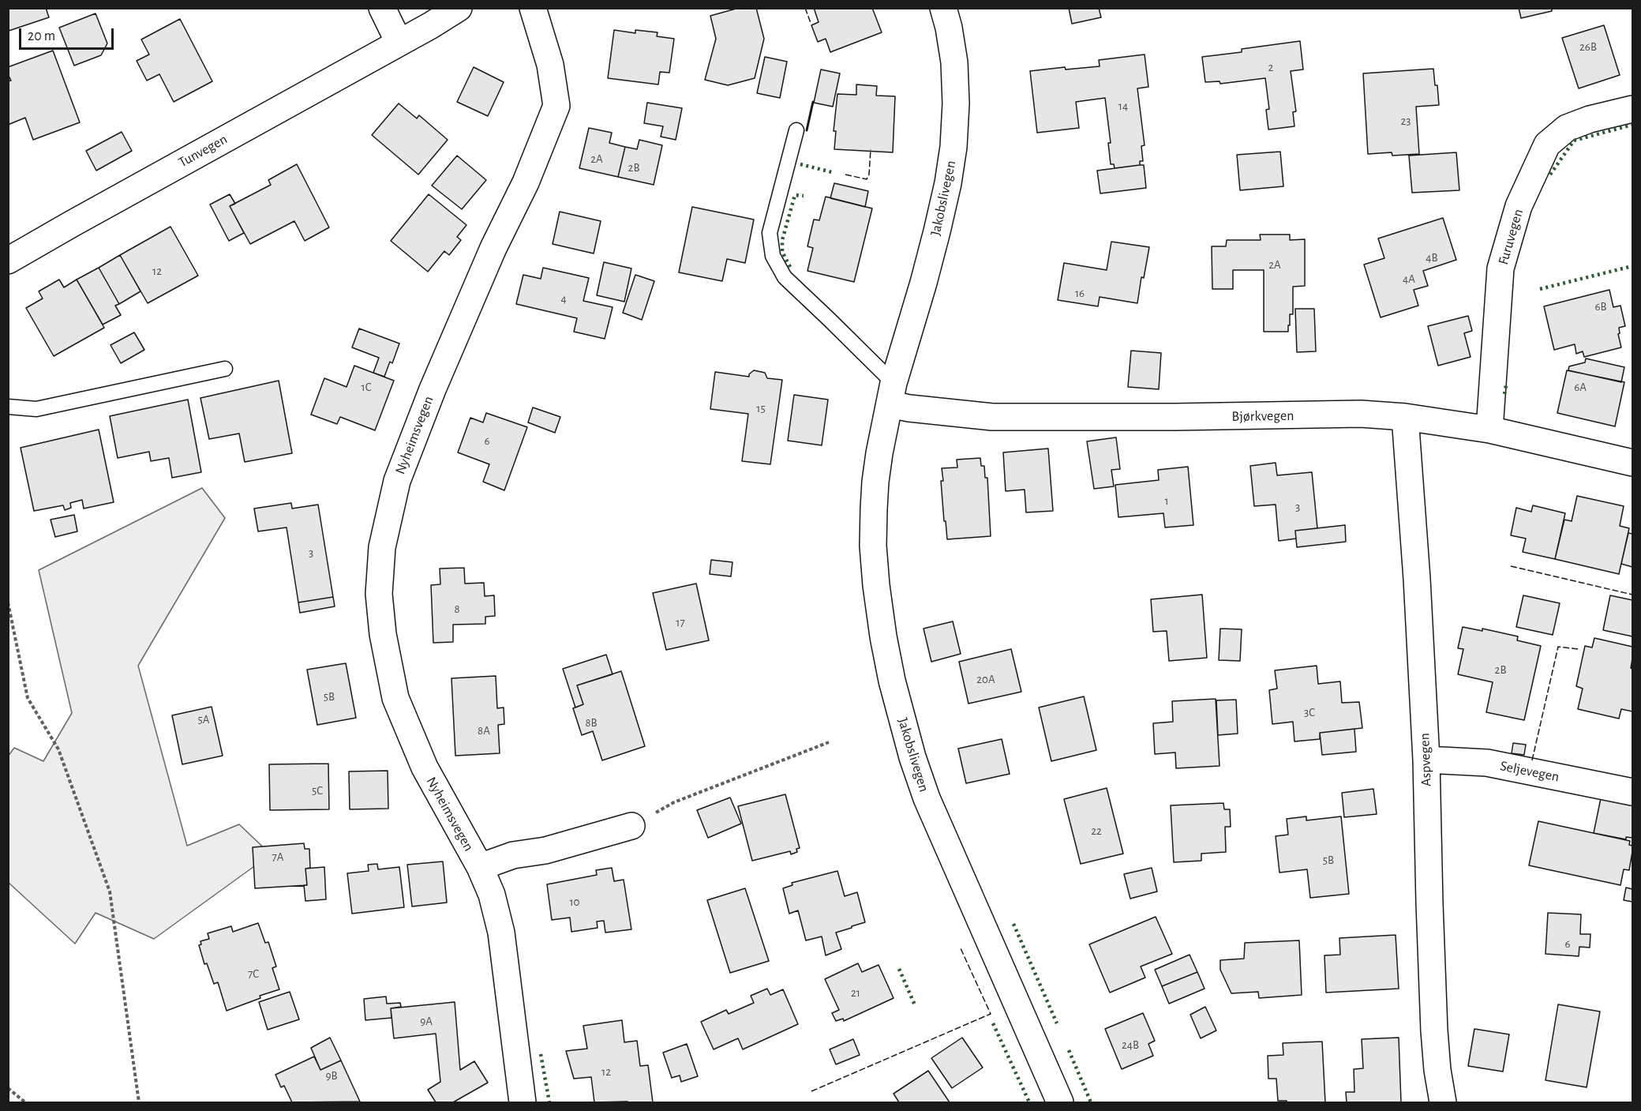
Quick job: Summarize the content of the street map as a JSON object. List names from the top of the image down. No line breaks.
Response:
{"streets":{"street":["Tunvegen","Jakobslivegen","Furuvegen","Bjørkvegen","Nyheimsvegen","Aspvegen","Seljevegen"]},"crossings":[["Jakobslivegen","Bjørkvegen"],["Furuvegen","Bjørkvegen"],["Bjørkvegen","Aspvegen"],["Aspvegen","Seljevegen"]],"house_numbers":["26B","2","14","23","2A","2B","4B","2A","12","4A","16","4","6B","1C","6A","15","6","1","3","3","8","17","2B","20A","5B","3C","5A","8B","8A","5C","22","7A","5B","10","6","7C","21","9A","24B","12","9B"],"scale_bar":"20 m"}
